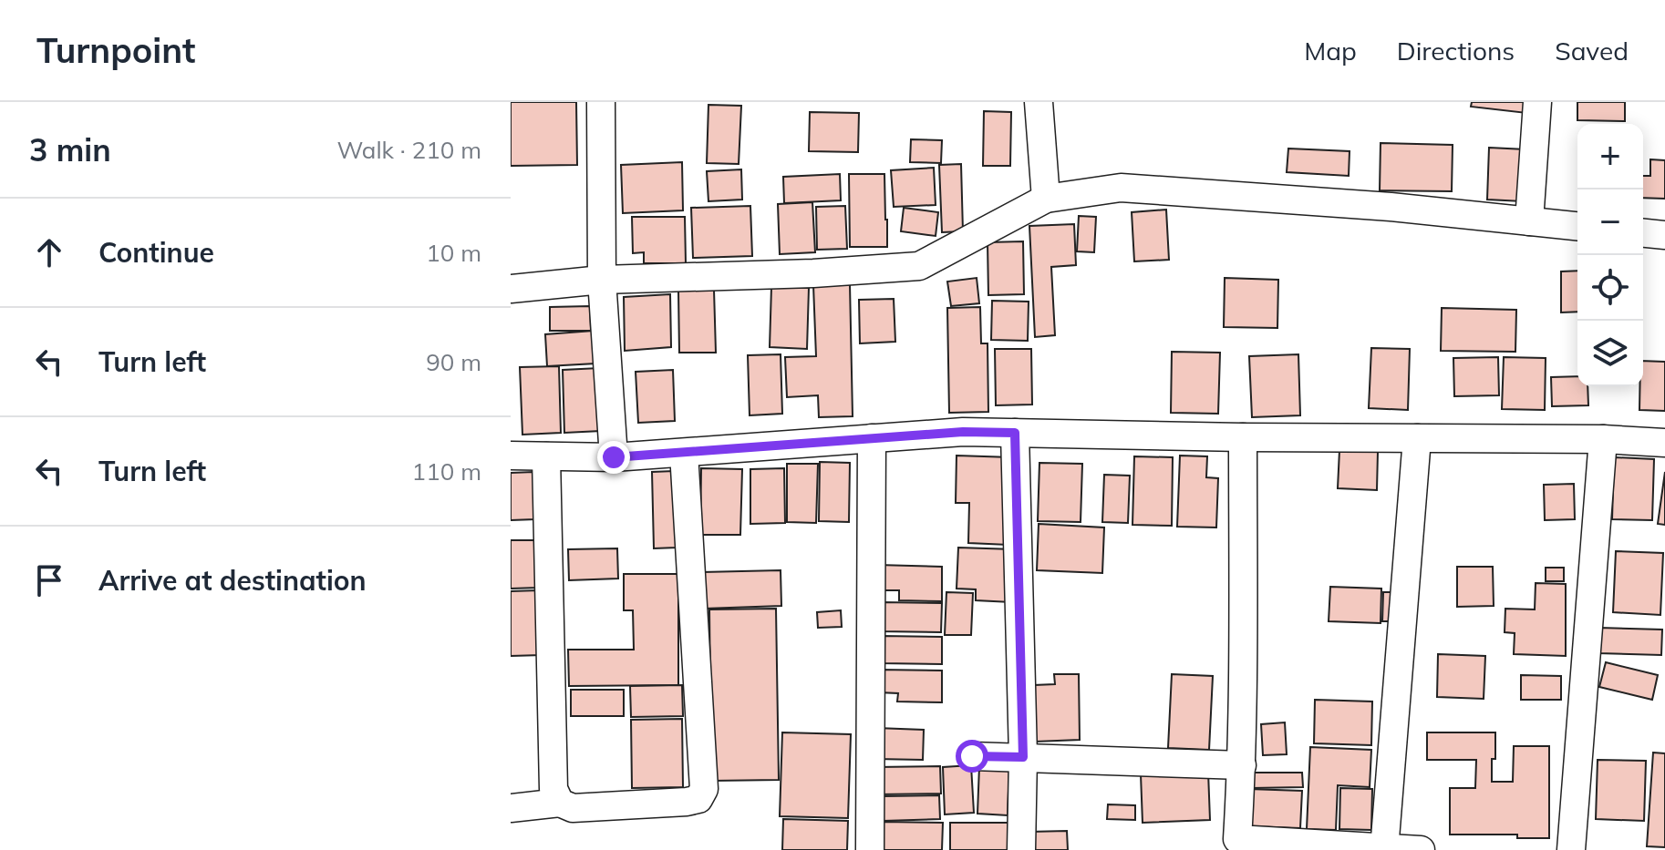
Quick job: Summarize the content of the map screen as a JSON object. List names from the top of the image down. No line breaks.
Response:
{"page":{"header":"Turnpoint","nav":["Map","Directions","Saved"],"heading":["3 min","Walk · 210 m"],"map_buttons":["+","−"],"list":[["Continue","10 m"],["Turn left","90 m"],["Turn left","110 m"],"Arrive at destination"]}}
